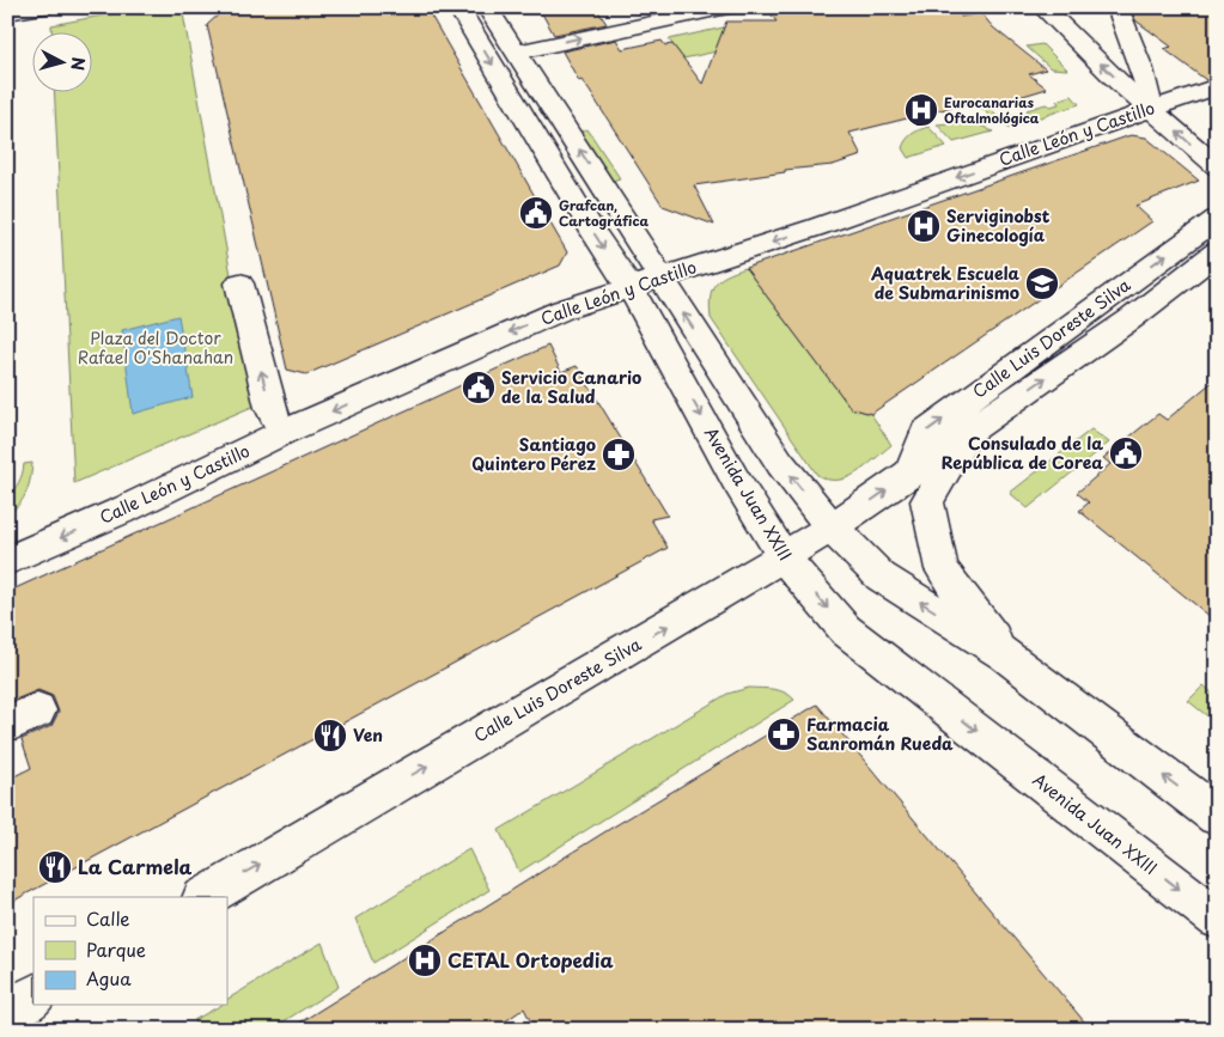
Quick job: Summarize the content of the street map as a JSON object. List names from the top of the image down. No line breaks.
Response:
{"streets":{"street":["Calle León y Castillo","Calle Luis Doreste Silva","Avenida Juan XXIII"]},"crossings":[["Calle León y Castillo","Avenida Juan XXIII"],["Calle Luis Doreste Silva","Avenida Juan XXIII"]],"one_way":["Calle León y Castillo","Calle Luis Doreste Silva"],"parks":["Plaza del Doctor Rafael O'Shanahan"],"places":{"hospital":["Eurocanarias Oftalmológica","Serviginobst Ginecología","CETAL Ortopedia"],"public building":["Grafcan, Cartográfica","Servicio Canario de la Salud","Consulado de la República de Corea"],"school or university":["Aquatrek Escuela de Submarinismo"],"pharmacy":["Santiago Quintero Pérez","Farmacia Sanromán Rueda"],"restaurant":["Ven","La Carmela"]},"legend":["Calle","Parque","Agua"],"north":"right"}
